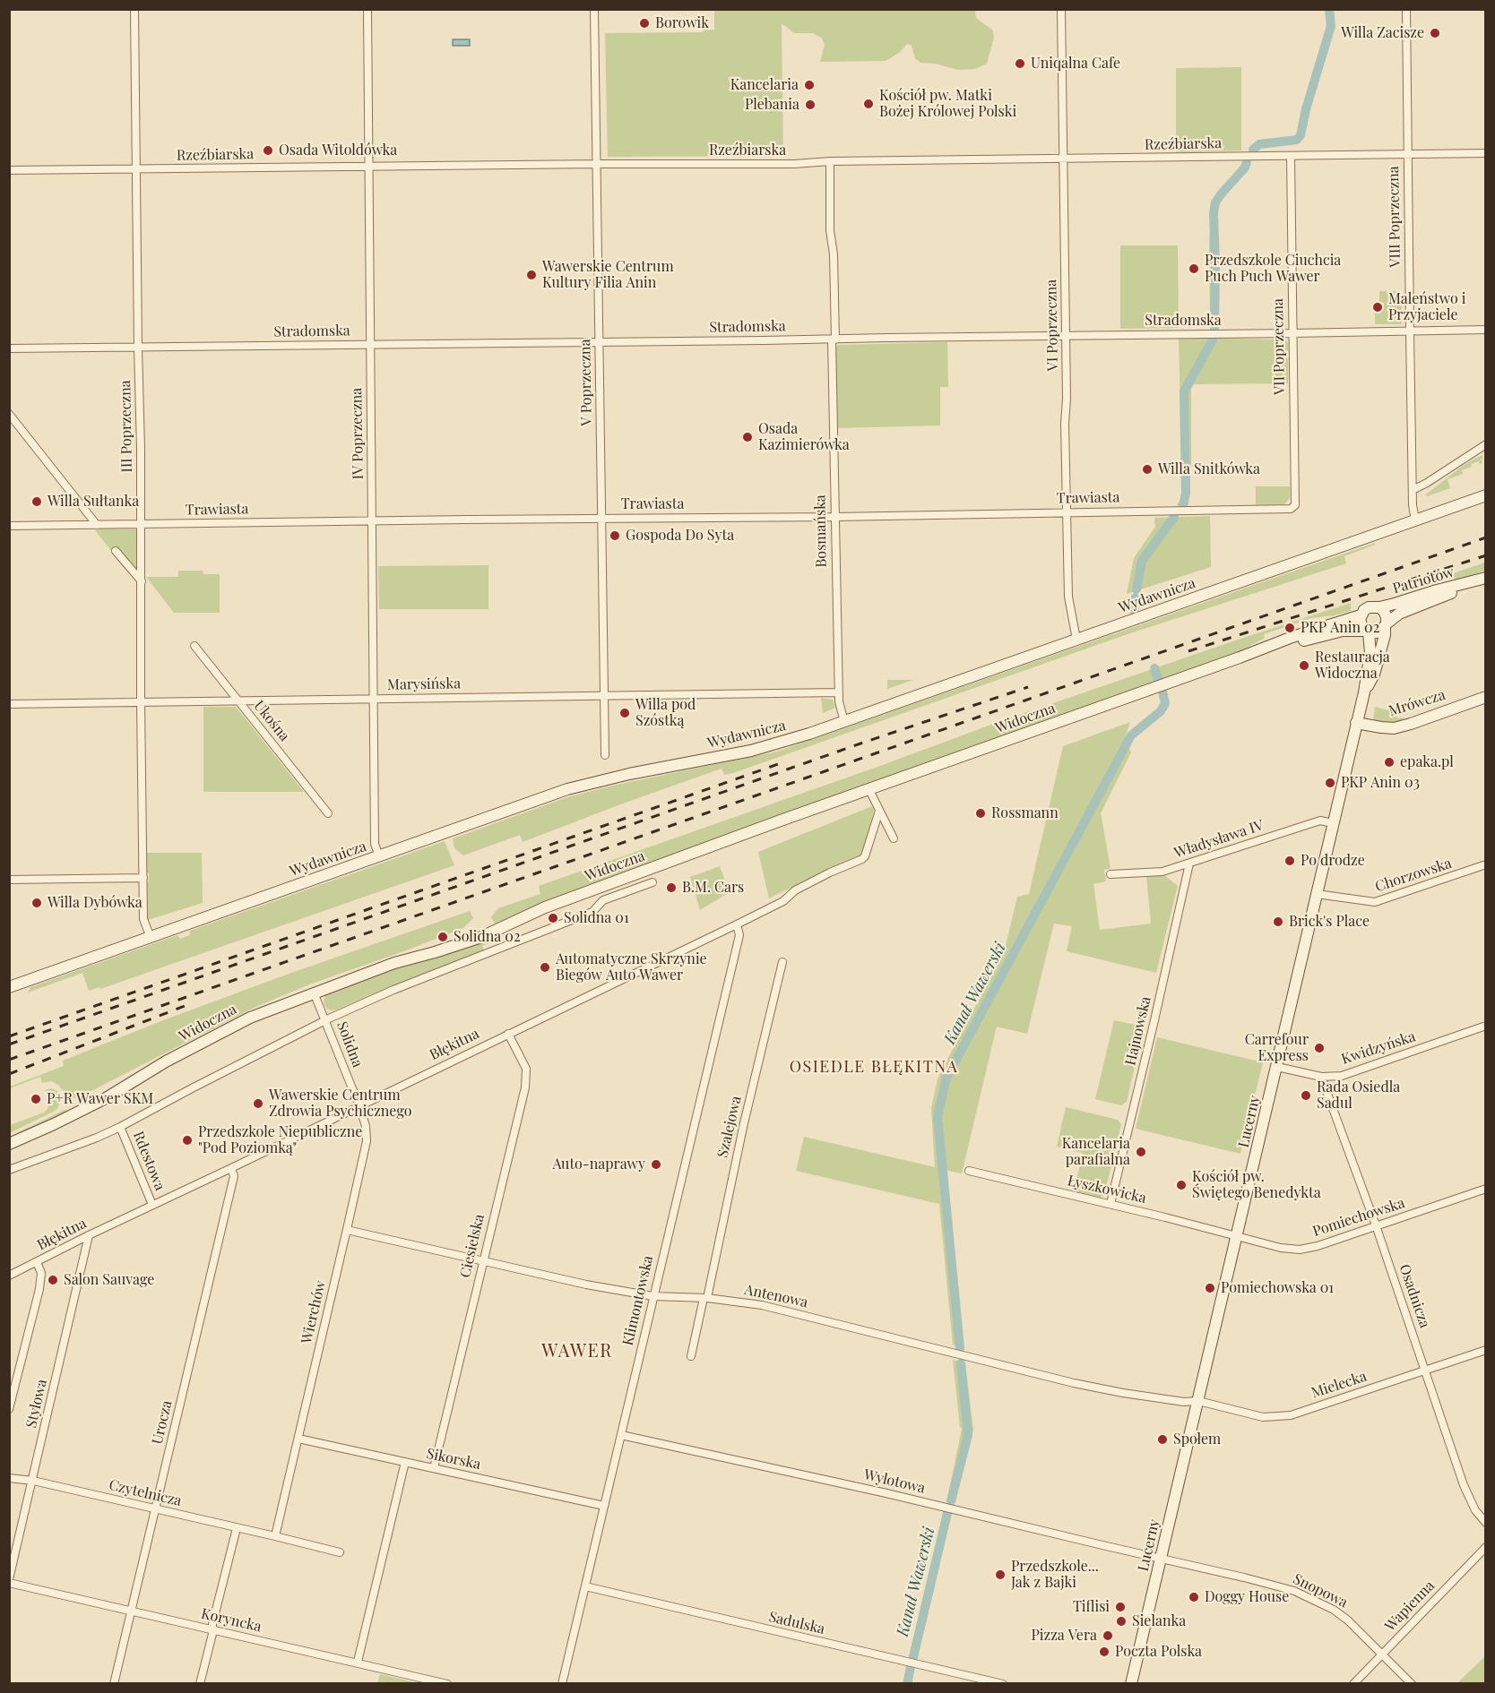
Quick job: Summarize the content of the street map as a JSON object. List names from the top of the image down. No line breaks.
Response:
{"streets":{"main road":["Patriotów","Wydawnicza","Mrówcza","Widoczna","Lucerny"],"street":["Rzeźbiarska","VIII Poprzeczna","Stradomska","VI Poprzeczna","VII Poprzeczna","V Poprzeczna","III Poprzeczna","IV Poprzeczna","Trawiasta","Bosmańska","Marysińska","Ukośna","Władysława IV","Chorzowska","Hajnowska","Solidna","Błękitna","Kwidzyńska","Szalejowa","Rdestowa","Łyszkowicka","Pomiechowska","Ciesielska","Antenowa","Osadnicza","Klimontowska","Wierchów","Mielecka","Stylowa","Urocza","Sikorska","Wylotowa","Czytelnicza","Snopowa","Wapienna","Koryncka","Sadulska"]},"crossings":[["Rzeźbiarska","VIII Poprzeczna"],["Rzeźbiarska","VI Poprzeczna"],["Rzeźbiarska","VII Poprzeczna"],["Rzeźbiarska","V Poprzeczna"],["Rzeźbiarska","III Poprzeczna"],["Rzeźbiarska","IV Poprzeczna"],["Rzeźbiarska","Bosmańska"],["VIII Poprzeczna","Stradomska"],["VIII Poprzeczna","Wydawnicza"],["Stradomska","VI Poprzeczna"],["Stradomska","VII Poprzeczna"],["Stradomska","V Poprzeczna"],["Stradomska","III Poprzeczna"],["Stradomska","IV Poprzeczna"],["Stradomska","Bosmańska"],["VI Poprzeczna","Trawiasta"],["VI Poprzeczna","Wydawnicza"],["VII Poprzeczna","Trawiasta"],["V Poprzeczna","Trawiasta"],["V Poprzeczna","Marysińska"],["III Poprzeczna","Trawiasta"],["III Poprzeczna","Wydawnicza"],["III Poprzeczna","Marysińska"],["IV Poprzeczna","Trawiasta"],["IV Poprzeczna","Wydawnicza"],["IV Poprzeczna","Marysińska"],["Trawiasta","Bosmańska"],["Bosmańska","Wydawnicza"],["Bosmańska","Marysińska"],["Patriotów","Widoczna"],["Patriotów","Lucerny"],["Marysińska","Ukośna"],["Mrówcza","Lucerny"],["Widoczna","Solidna"],["Widoczna","Lucerny"],["Widoczna","Rdestowa"],["Władysława IV","Hajnowska"],["Władysława IV","Lucerny"],["Chorzowska","Lucerny"],["Hajnowska","Łyszkowicka"],["Solidna","Błękitna"],["Solidna","Wierchów"],["Błękitna","Rdestowa"],["Błękitna","Ciesielska"],["Błękitna","Klimontowska"],["Błękitna","Wierchów"],["Błękitna","Stylowa"],["Błękitna","Urocza"],["Kwidzyńska","Lucerny"],["Kwidzyńska","Osadnicza"],["Lucerny","Łyszkowicka"],["Lucerny","Pomiechowska"],["Lucerny","Antenowa"],["Lucerny","Mielecka"],["Lucerny","Wylotowa"],["Lucerny","Snopowa"],["Szalejowa","Antenowa"],["Łyszkowicka","Pomiechowska"],["Pomiechowska","Osadnicza"],["Ciesielska","Antenowa"],["Ciesielska","Sikorska"],["Antenowa","Klimontowska"],["Antenowa","Wierchów"],["Antenowa","Mielecka"],["Osadnicza","Mielecka"],["Klimontowska","Sikorska"],["Klimontowska","Wylotowa"],["Klimontowska","Sadulska"],["Wierchów","Sikorska"],["Wierchów","Czytelnicza"],["Stylowa","Czytelnicza"],["Stylowa","Koryncka"],["Urocza","Czytelnicza"],["Urocza","Koryncka"],["Wylotowa","Snopowa"],["Snopowa","Wapienna"]],"districts":["OSIEDLE BŁĘKITNA","WAWER"],"water":["Kanał Wawerski"],"places":["Borowik","Willa Zacisze","Uniqalna Cafe","Kancelaria","Kościół pw. Matki Bożej Królowej Polski","Plebania","Osada Witoldówka","Przedszkole Ciuchcia Puch Puch Wawer","Wawerskie Centrum Kultury Filia Anin","Maleństwo i Przyjaciele","Osada Kazimierówka","Willa Snitkówka","Willa Sułtanka","Gospoda Do Syta","PKP Anin 02","Restauracja Widoczna","Willa pod Szóstką","epaka.pl","PKP Anin 03","Rossmann","Po drodze","B.M. Cars","Willa Dybówka","Solidna 01","Brick's Place","Solidna 02","Automatyczne Skrzynie Biegów Auto Wawer","Carrefour Express","Rada Osiedla Sadul","P+R Wawer SKM","Wawerskie Centrum Zdrowia Psychicznego","Przedszkole Niepubliczne \"Pod Poziomką\"","Kancelaria parafialna","Auto-naprawy","Kościół pw. Świętego Benedykta","Salon Sauvage","Pomiechowska 01","Społem","Przedszkole... Jak z Bajki","Doggy House","Tiflisi","Sielanka","Pizza Vera","Poczta Polska"]}
